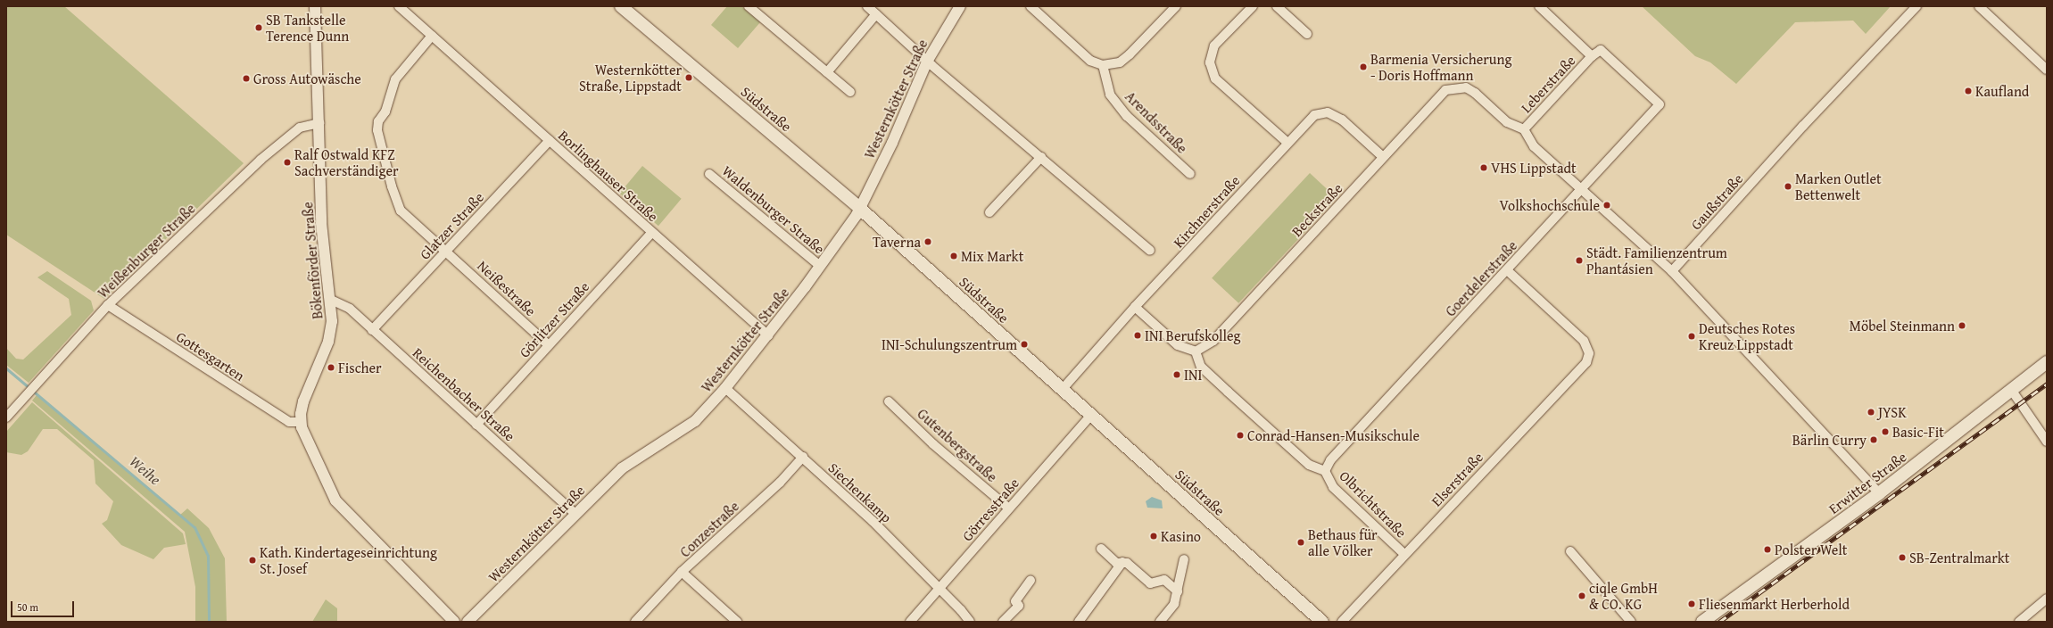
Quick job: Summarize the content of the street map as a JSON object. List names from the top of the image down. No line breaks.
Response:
{"streets":{"main road":["Südstraße","Erwitter Straße"],"street":["Leberstraße","Westernkötter Straße","Arendsstraße","Borlinghauser Straße","Gaußstraße","Waldenburger Straße","Beckstraße","Kirchnerstraße","Glatzer Straße","Weißenburger Straße","Bökenförder Straße","Goerdelerstraße","Neißestraße","Görlitzer Straße","Gottesgarten","Reichenbacher Straße","Gutenbergstraße","Elserstraße","Siechenkamp","Olbrichtstraße","Görresstraße","Conzestraße"]},"crossings":[["Leberstraße","Beckstraße"],["Leberstraße","Goerdelerstraße"],["Westernkötter Straße","Südstraße"],["Westernkötter Straße","Borlinghauser Straße"],["Westernkötter Straße","Waldenburger Straße"],["Westernkötter Straße","Reichenbacher Straße"],["Westernkötter Straße","Siechenkamp"],["Südstraße","Kirchnerstraße"],["Südstraße","Görresstraße"],["Borlinghauser Straße","Glatzer Straße"],["Borlinghauser Straße","Görlitzer Straße"],["Beckstraße","Kirchnerstraße"],["Beckstraße","Olbrichtstraße"],["Glatzer Straße","Neißestraße"],["Glatzer Straße","Reichenbacher Straße"],["Weißenburger Straße","Bökenförder Straße"],["Weißenburger Straße","Gottesgarten"],["Bökenförder Straße","Gottesgarten"],["Bökenförder Straße","Reichenbacher Straße"],["Goerdelerstraße","Elserstraße"],["Goerdelerstraße","Olbrichtstraße"],["Neißestraße","Görlitzer Straße"],["Görlitzer Straße","Reichenbacher Straße"],["Gutenbergstraße","Görresstraße"],["Elserstraße","Olbrichtstraße"],["Siechenkamp","Görresstraße"],["Siechenkamp","Conzestraße"]],"water":["Weihe"],"places":["SB Tankstelle Terence Dunn","Barmenia Versicherung - Doris Hoffmann","Westernkötter Straße, Lippstadt","Gross Autowäsche","Kaufland","Ralf Ostwald KFZ Sachverständiger","VHS Lippstadt","Marken Outlet Bettenwelt","Volkshochschule","Taverna","Mix Markt","Städt. Familienzentrum Phantásien","Möbel Steinmann","INI Berufskolleg","Deutsches Rotes Kreuz Lippstadt","INI-Schulungszentrum","Fischer","INI","JYSK","Basic-Fit","Conrad-Hansen-Musikschule","Bärlin Curry","Kasino","Bethaus für alle Völker","Polster Welt","SB-Zentralmarkt","Kath. Kindertageseinrichtung St. Josef","ciqle GmbH & CO. KG","Fliesenmarkt Herberhold"],"scale_bar":"50 m"}
